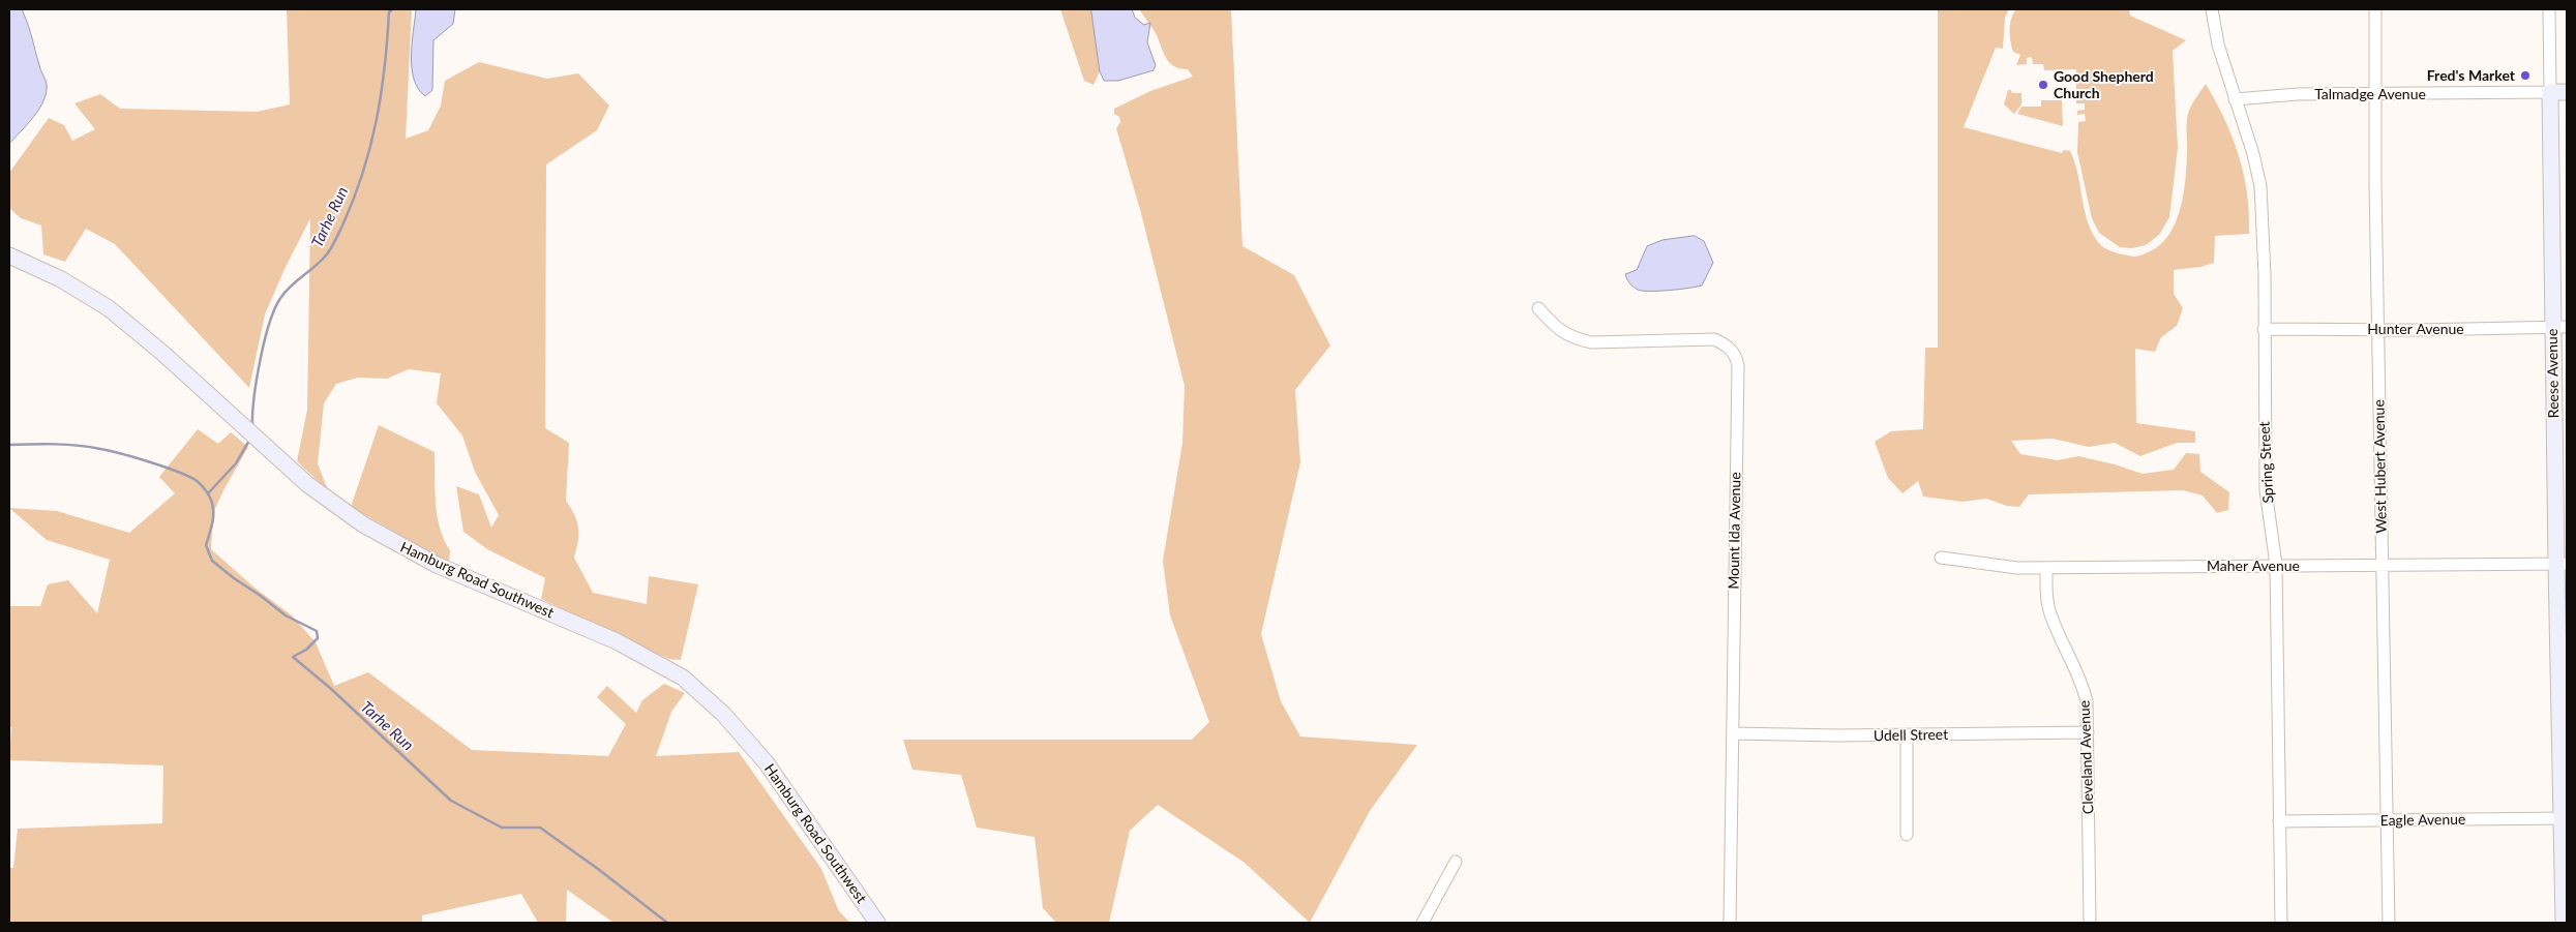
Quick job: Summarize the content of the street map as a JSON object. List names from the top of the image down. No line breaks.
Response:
{"streets":{"street":["Talmadge Avenue","Hunter Avenue","Reese Avenue","Spring Street","West Hubert Avenue","Mount Ida Avenue","Maher Avenue","Hamburg Road Southwest","Udell Street","Cleveland Avenue","Eagle Avenue"]},"crossings":[["Talmadge Avenue","Reese Avenue"],["Talmadge Avenue","Spring Street"],["Talmadge Avenue","West Hubert Avenue"],["Hunter Avenue","Reese Avenue"],["Hunter Avenue","Spring Street"],["Hunter Avenue","West Hubert Avenue"],["Reese Avenue","Maher Avenue"],["Reese Avenue","Eagle Avenue"],["Spring Street","Maher Avenue"],["Spring Street","Eagle Avenue"],["West Hubert Avenue","Maher Avenue"],["West Hubert Avenue","Eagle Avenue"],["Mount Ida Avenue","Udell Street"],["Maher Avenue","Cleveland Avenue"],["Udell Street","Cleveland Avenue"]],"water":["Tarhe Run"],"places":["Fred's Market","Good Shepherd Church"]}
